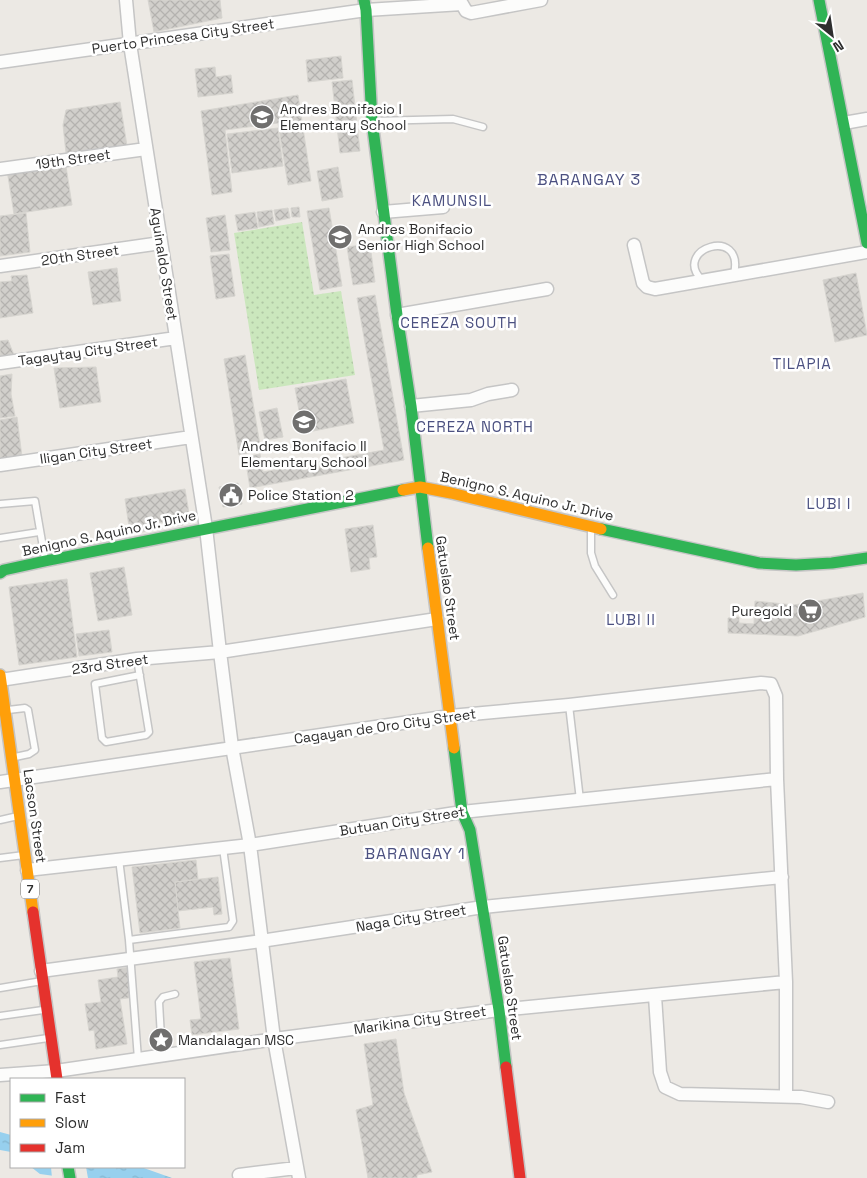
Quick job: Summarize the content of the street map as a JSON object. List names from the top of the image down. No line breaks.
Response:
{"streets":{"main road":["Benigno S. Aquino Jr. Drive","Gatuslao Street","Lacson Street","7"],"street":["Puerto Princesa City Street","19th Street","20th Street","Aguinaldo Street","Tagaytay City Street","Iligan City Street","23rd Street","Cagayan de Oro City Street","Butuan City Street","Naga City Street","Marikina City Street"]},"crossings":[["Puerto Princesa City Street","Aguinaldo Street"],["Puerto Princesa City Street","Gatuslao Street"],["19th Street","Aguinaldo Street"],["20th Street","Aguinaldo Street"],["Aguinaldo Street","Tagaytay City Street"],["Aguinaldo Street","Iligan City Street"],["Aguinaldo Street","Benigno S. Aquino Jr. Drive"],["Aguinaldo Street","23rd Street"],["Aguinaldo Street","Cagayan de Oro City Street"],["Aguinaldo Street","Butuan City Street"],["Aguinaldo Street","Naga City Street"],["Aguinaldo Street","Marikina City Street"],["Benigno S. Aquino Jr. Drive","Gatuslao Street"],["Gatuslao Street","23rd Street"],["Gatuslao Street","Cagayan de Oro City Street"],["Gatuslao Street","Butuan City Street"],["Gatuslao Street","Naga City Street"],["Gatuslao Street","Marikina City Street"],["23rd Street","Lacson Street"],["Cagayan de Oro City Street","Lacson Street"],["Cagayan de Oro City Street","Butuan City Street"],["Lacson Street","Butuan City Street"],["Lacson Street","Naga City Street"],["Lacson Street","Marikina City Street"]],"districts":["BARANGAY 3","KAMUNSIL","CEREZA SOUTH","TILAPIA","CEREZA NORTH","LUBI I","LUBI II","BARANGAY 1"],"places":{"school or university":["Andres Bonifacio I Elementary School","Andres Bonifacio Senior High School","Andres Bonifacio II Elementary School"],"public building":["Police Station 2"],"supermarket":["Puregold"],"place":["Mandalagan MSC"]},"legend":["Fast","Slow","Jam"],"north":"bottom right"}
